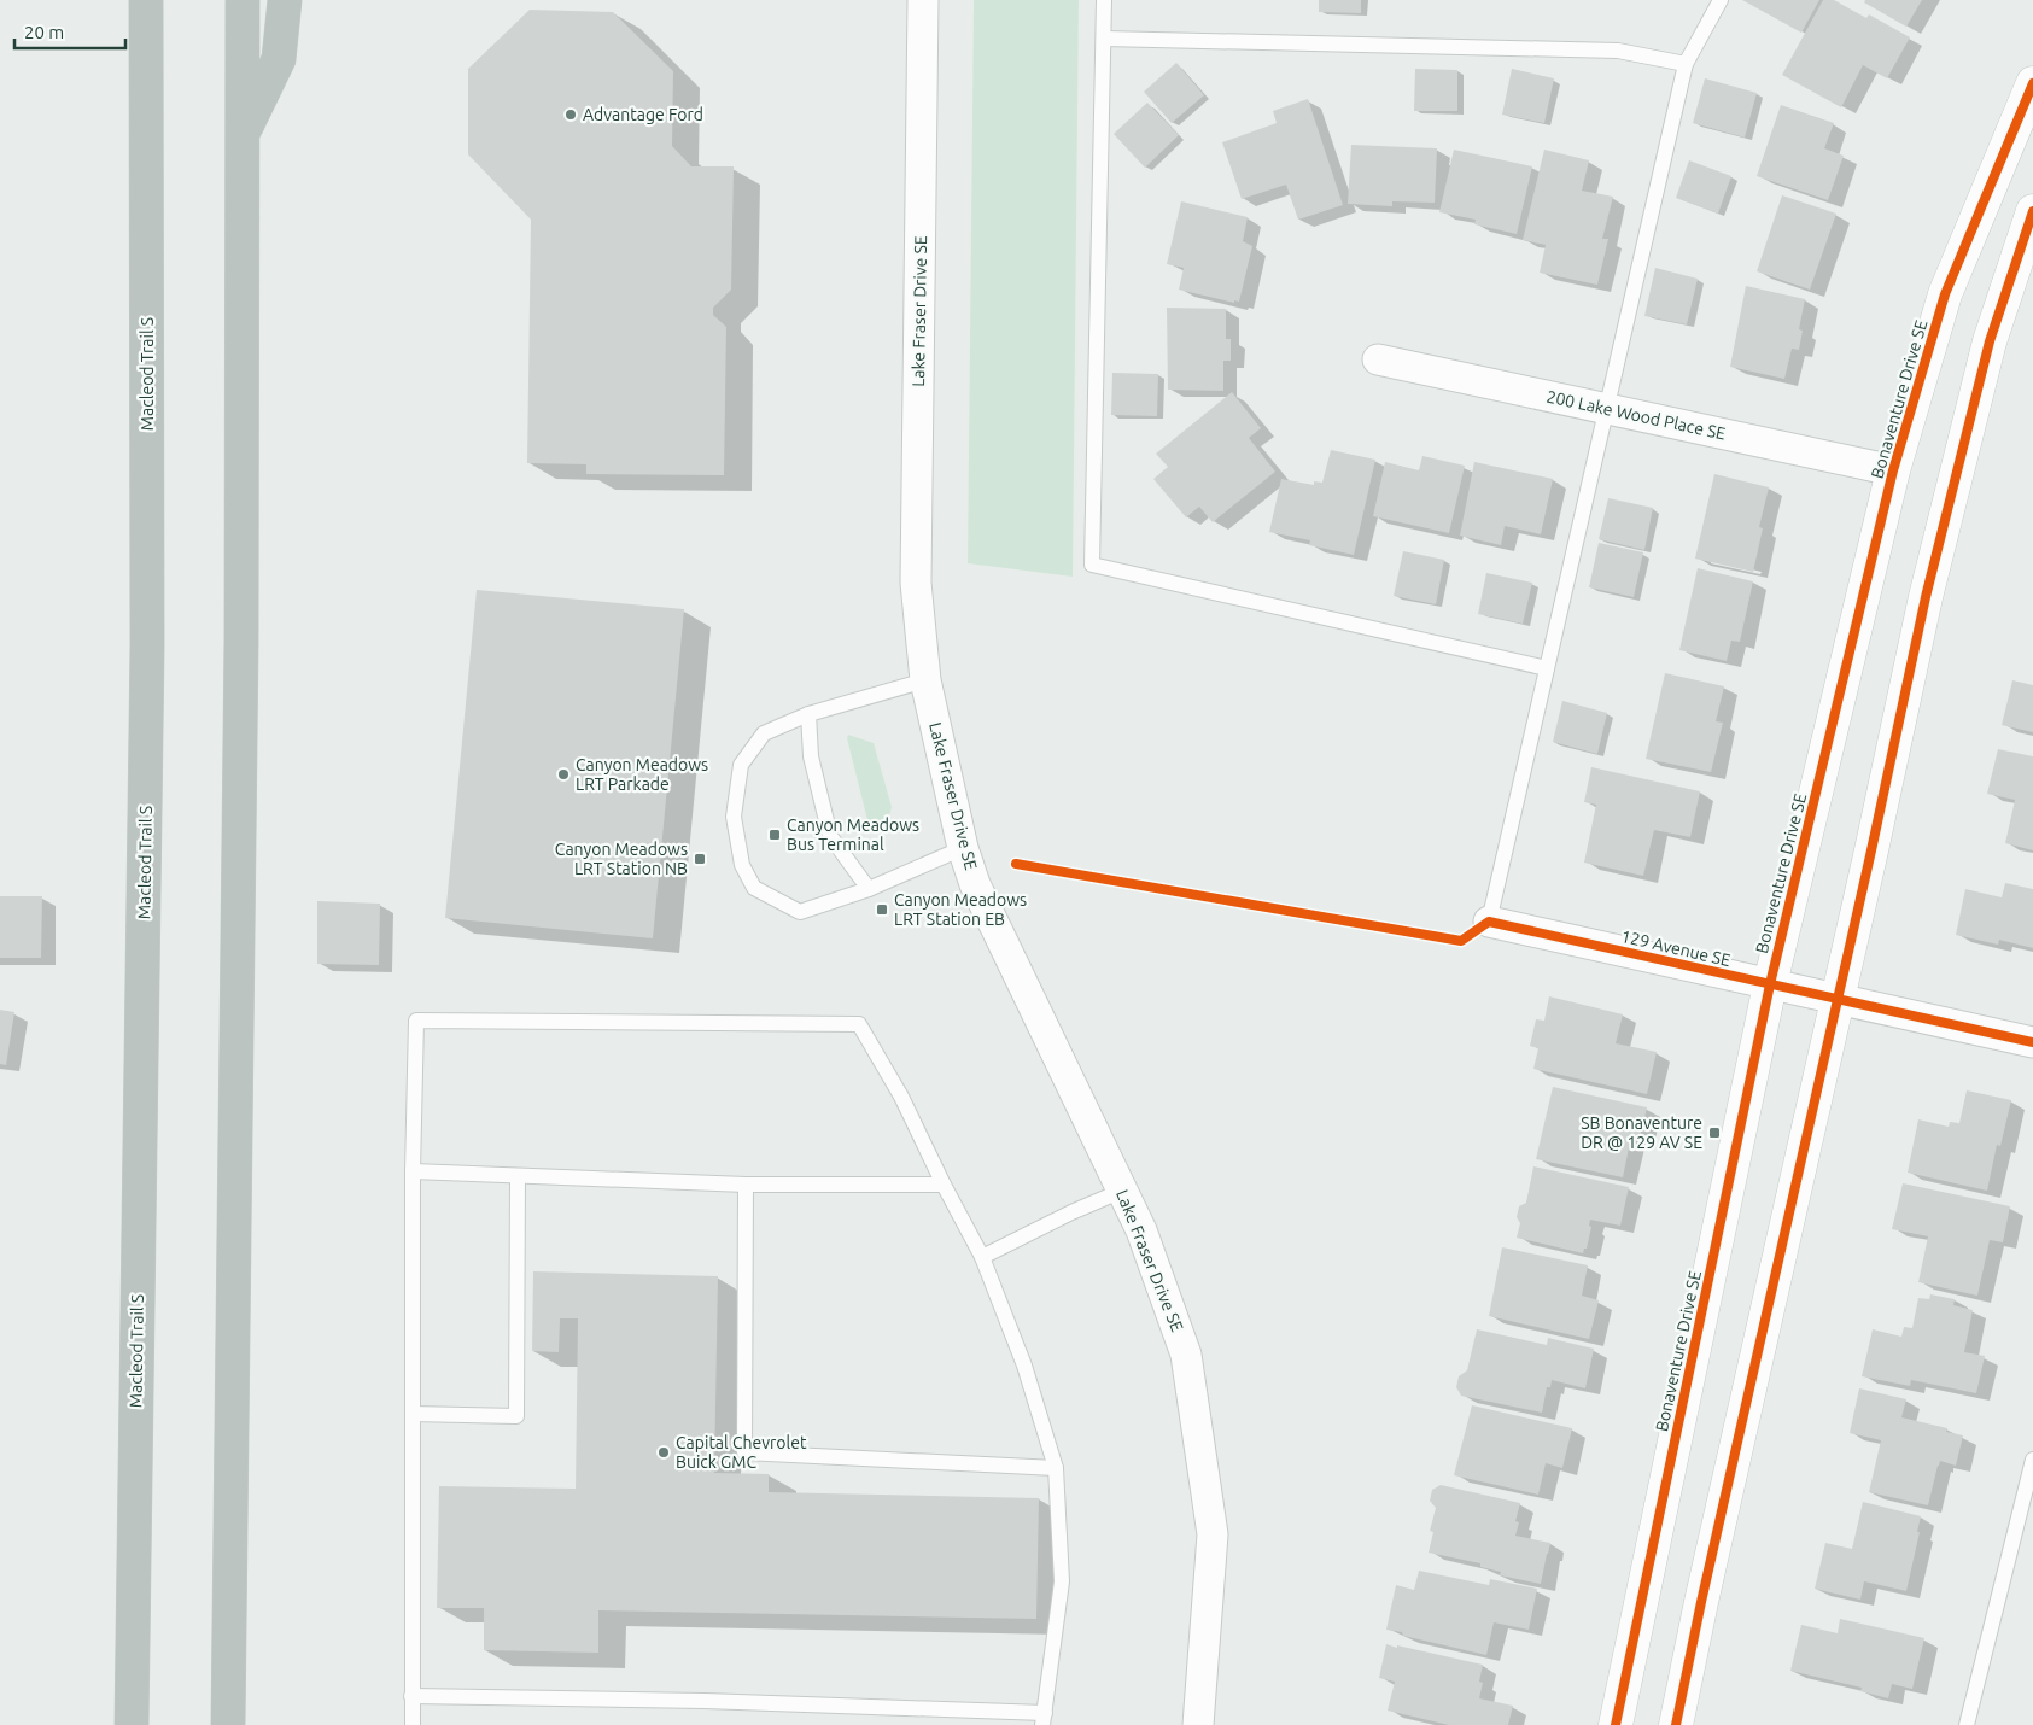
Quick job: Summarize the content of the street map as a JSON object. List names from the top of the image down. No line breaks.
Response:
{"streets":{"highway":["Macleod Trail S"],"street":["Lake Fraser Drive SE","Bonaventure Drive SE","200 Lake Wood Place SE","129 Avenue SE"]},"crossings":[["Bonaventure Drive SE","200 Lake Wood Place SE"],["Bonaventure Drive SE","129 Avenue SE"]],"places":{"other":["Advantage Ford","Canyon Meadows LRT Parkade","Capital Chevrolet Buick GMC"],"transit":["Canyon Meadows Bus Terminal","Canyon Meadows LRT Station NB","Canyon Meadows LRT Station EB","SB Bonaventure DR @ 129 AV SE"]},"scale_bar":"20 m"}
